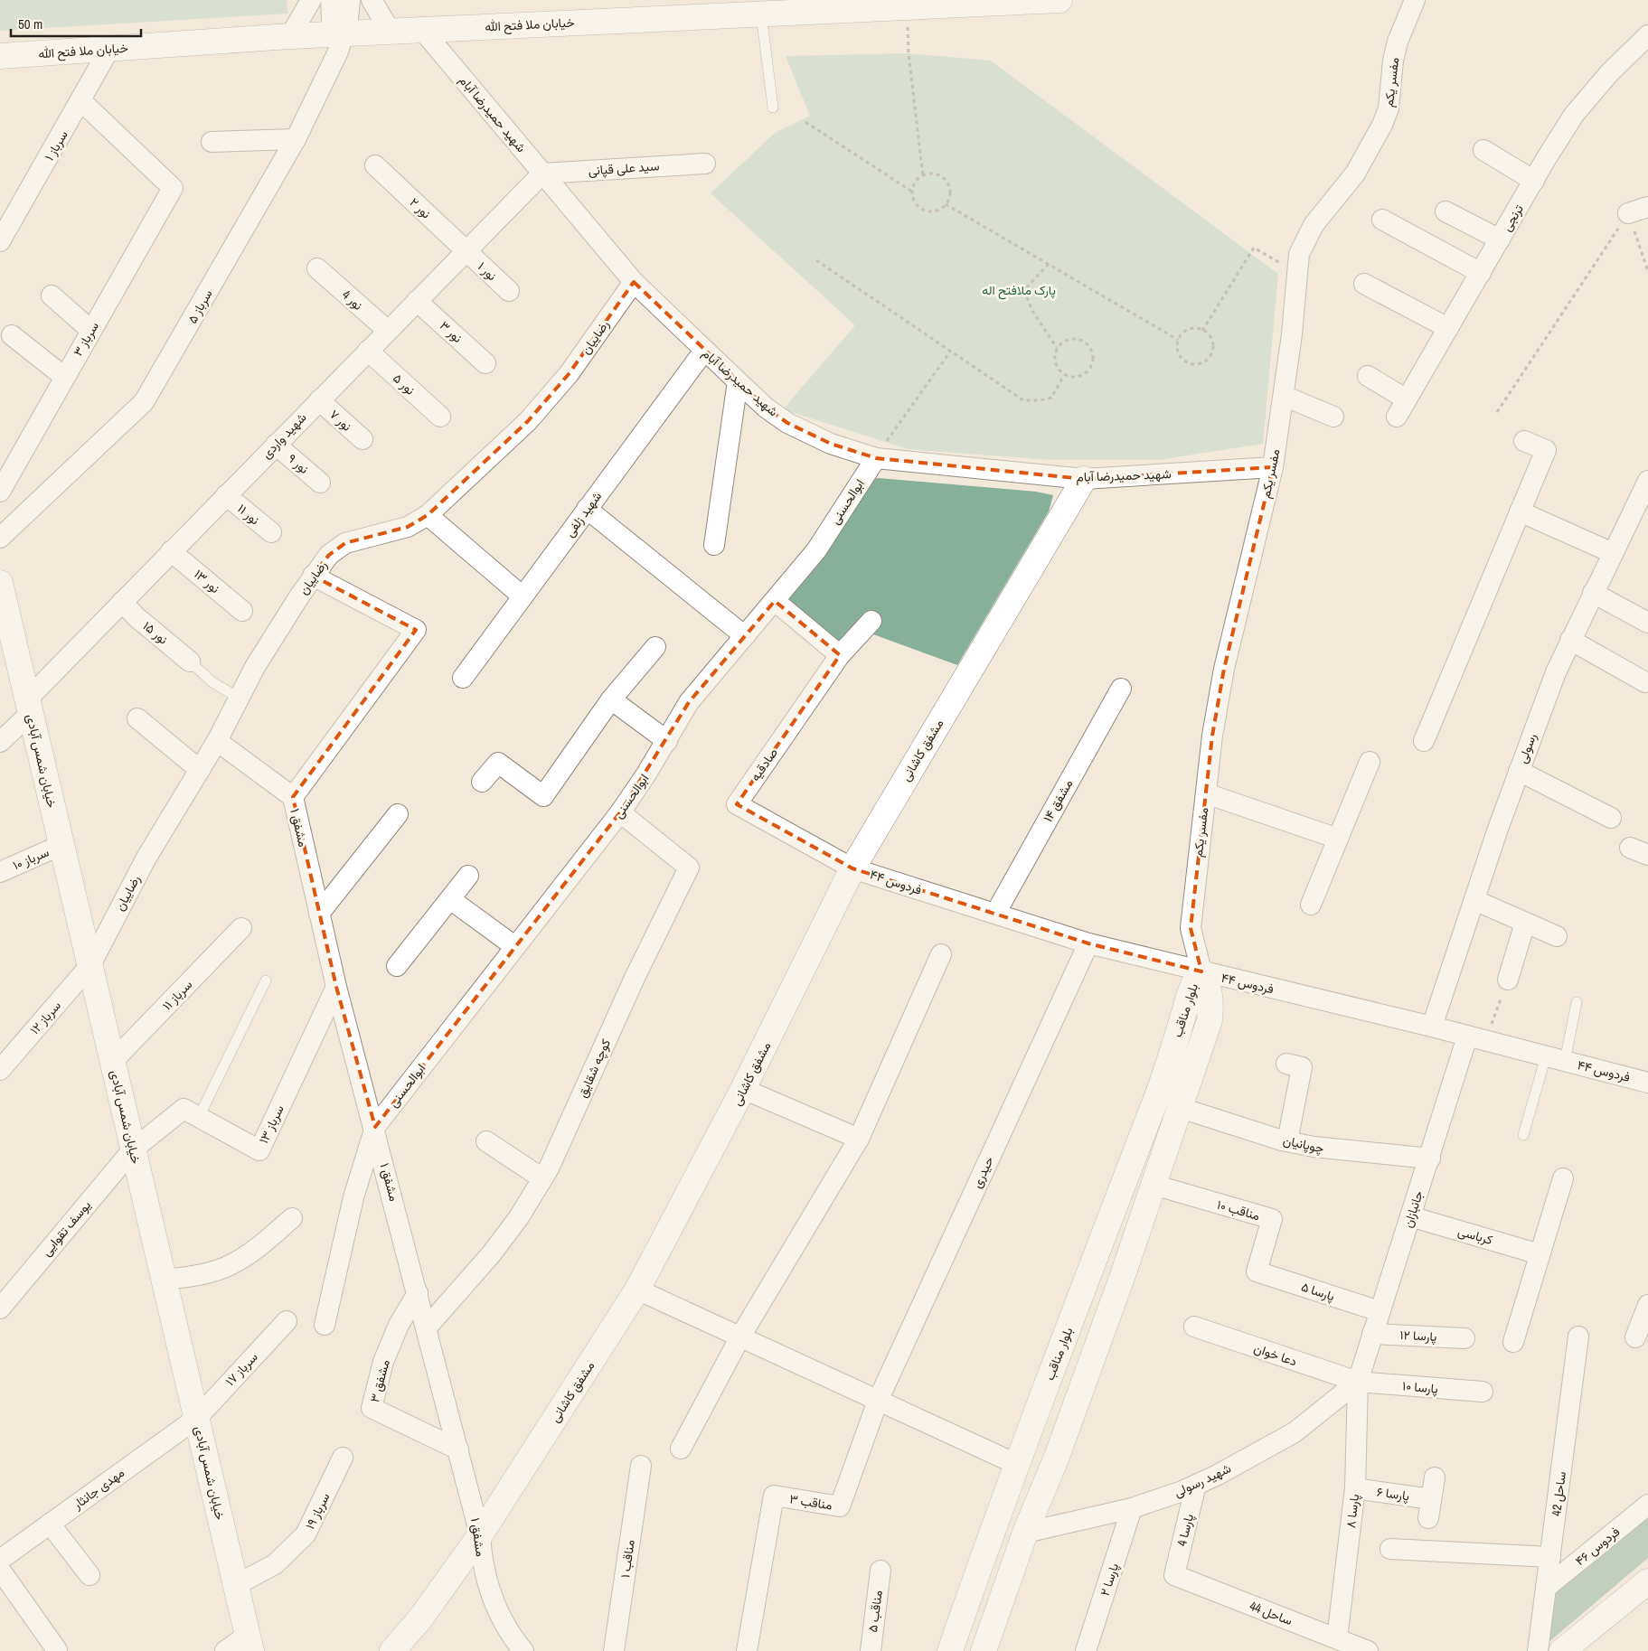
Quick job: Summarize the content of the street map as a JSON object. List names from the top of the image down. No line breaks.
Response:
{"streets":{"street":["خیابان ملا فتح الله","مفسر یکم","شهید حمیدرضا آبام","سرباز ۱","سید علی قپانی","نور ۲","ترنجی","نور ۱","نور 4","سرباز ۵","نور ۳","رضاییان","سرباز ۳","نور ۵","نور ۷","شهید واردی","نور ۹","ابوالحسنی","نور ۱۱","شهید زلفی","نور ۱۳","نور ۱۵","رسولی","مشفق کاشانی","خیابان شمس آبادی","صادقیه","مشفق ۱۴","مشفق ۱","سرباز ۱۰","فردوس ۴۴","سرباز ۱۱","بلوار مناقب","سرباز ۱۲","کوچه شقایق","سرباز ۱۳","چوپانیان","حیدری","جانبازان","مناقب ۱۰","یوسف تقوایی","کرباسی","پارسا ۵","پارسا ۱۲","دعا خوان","سرباز ۱۷","مشفق ۳","پارسا ۱۰","شهید رسولی","مهدی جانثار","پارسا ۶","ساحل 42","مناقب ۳","سرباز ۱۹","پارسا ۸","پارسا 4","فردوس ۴۶","مناقب ۱","پارسا ۲","مناقب ۵","ساحل 44"]},"crossings":[["خیابان ملا فتح الله","شهید حمیدرضا آبام"],["خیابان ملا فتح الله","سرباز ۱"],["خیابان ملا فتح الله","سرباز ۵"],["مفسر یکم","شهید حمیدرضا آبام"],["مفسر یکم","فردوس ۴۴"],["مفسر یکم","بلوار مناقب"],["شهید حمیدرضا آبام","سید علی قپانی"],["شهید حمیدرضا آبام","رضاییان"],["شهید حمیدرضا آبام","شهید واردی"],["شهید حمیدرضا آبام","ابوالحسنی"],["شهید حمیدرضا آبام","شهید زلفی"],["شهید حمیدرضا آبام","مشفق کاشانی"],["سرباز ۱","سرباز ۳"],["سید علی قپانی","شهید واردی"],["نور ۲","نور ۱"],["نور ۲","شهید واردی"],["نور ۱","شهید واردی"],["نور 4","شهید واردی"],["نور ۳","شهید واردی"],["رضاییان","خیابان شمس آبادی"],["رضاییان","مشفق ۱"],["رضاییان","سرباز ۱۲"],["نور ۵","شهید واردی"],["نور ۷","شهید واردی"],["شهید واردی","نور ۹"],["شهید واردی","نور ۱۱"],["شهید واردی","نور ۱۳"],["شهید واردی","نور ۱۵"],["شهید واردی","خیابان شمس آبادی"],["ابوالحسنی","مشفق ۱"],["ابوالحسنی","کوچه شقایق"],["رسولی","فردوس ۴۴"],["مشفق کاشانی","صادقیه"],["مشفق کاشانی","مشفق ۱"],["مشفق کاشانی","فردوس ۴۴"],["خیابان شمس آبادی","سرباز ۱۰"],["خیابان شمس آبادی","سرباز ۱۱"],["خیابان شمس آبادی","سرباز ۱۲"],["خیابان شمس آبادی","سرباز ۱۳"],["خیابان شمس آبادی","یوسف تقوایی"],["خیابان شمس آبادی","سرباز ۱۷"],["خیابان شمس آبادی","مهدی جانثار"],["خیابان شمس آبادی","سرباز ۱۹"],["صادقیه","فردوس ۴۴"],["مشفق ۱۴","فردوس ۴۴"],["مشفق ۱","کوچه شقایق"],["مشفق ۱","سرباز ۱۳"],["مشفق ۱","مشفق ۳"],["فردوس ۴۴","بلوار مناقب"],["فردوس ۴۴","حیدری"],["فردوس ۴۴","جانبازان"],["بلوار مناقب","چوپانیان"],["بلوار مناقب","مناقب ۱۰"],["بلوار مناقب","شهید رسولی"],["سرباز ۱۳","یوسف تقوایی"],["چوپانیان","جانبازان"],["حیدری","مناقب ۳"],["جانبازان","کرباسی"],["جانبازان","پارسا ۵"],["جانبازان","پارسا ۱۲"],["جانبازان","دعا خوان"],["جانبازان","پارسا ۱۰"],["جانبازان","شهید رسولی"],["جانبازان","پارسا ۸"],["مناقب ۱۰","پارسا ۵"],["دعا خوان","پارسا ۱۰"],["دعا خوان","شهید رسولی"],["دعا خوان","پارسا ۸"],["سرباز ۱۷","مهدی جانثار"],["پارسا ۱۰","شهید رسولی"],["پارسا ۱۰","پارسا ۸"],["شهید رسولی","پارسا ۸"],["شهید رسولی","پارسا 4"],["شهید رسولی","پارسا ۲"],["پارسا ۶","پارسا ۸"],["ساحل 42","فردوس ۴۶"],["پارسا ۸","ساحل 44"],["پارسا 4","ساحل 44"]],"parks":["پارک ملافتح اله"],"scale_bar":"50 m"}
